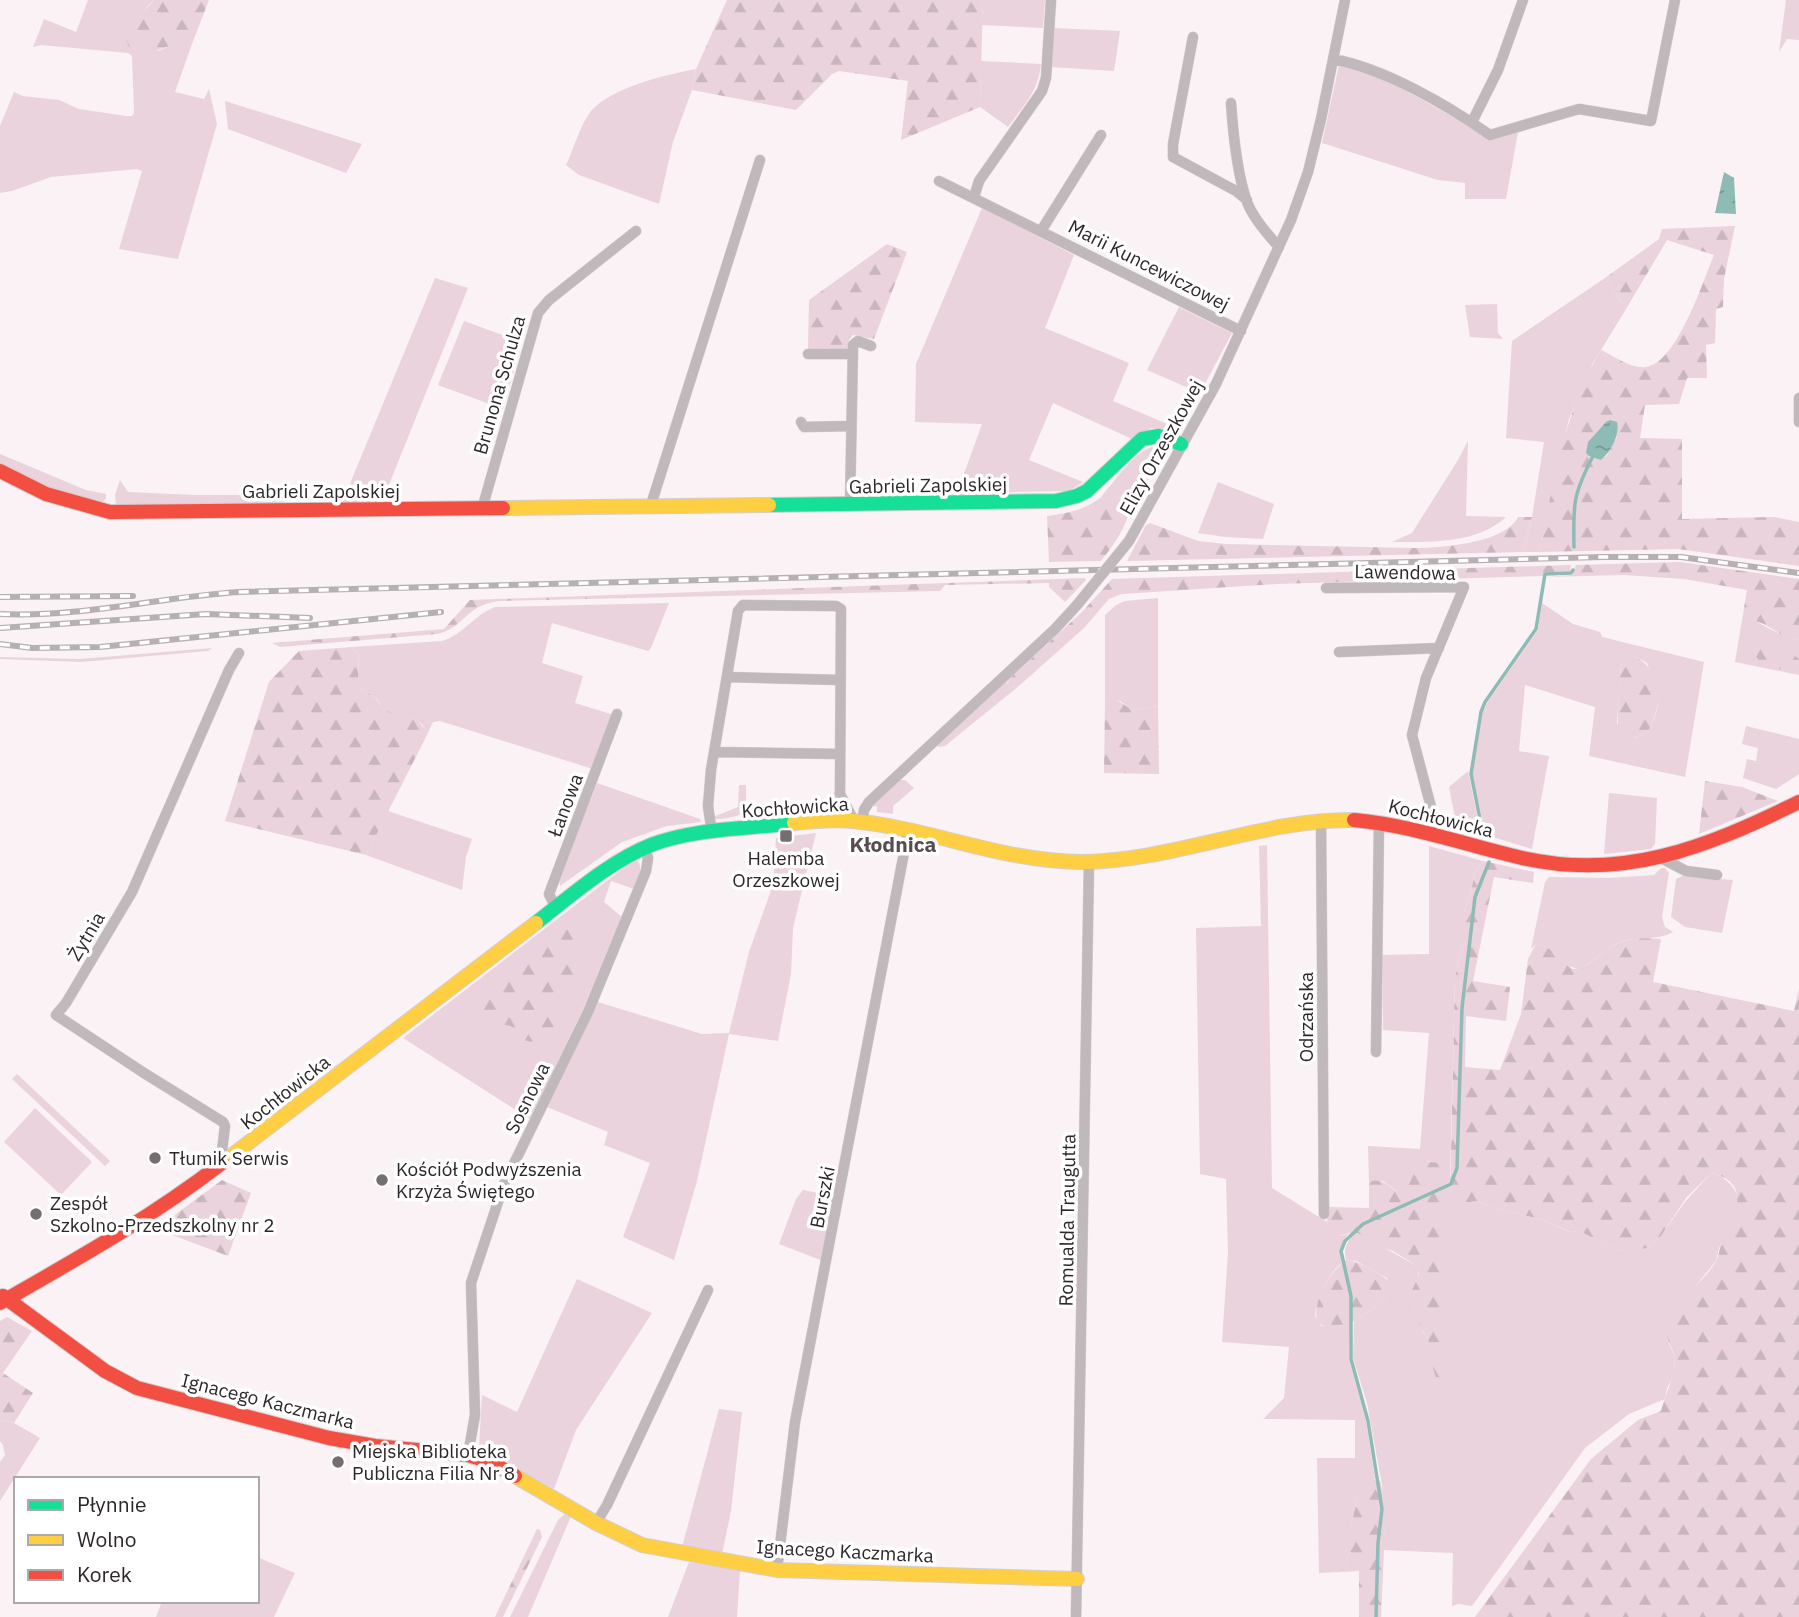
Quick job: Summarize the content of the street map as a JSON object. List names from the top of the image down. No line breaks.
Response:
{"streets":{"street":["Marii Kuncewiczowej","Brunona Schulza","Elizy Orzeszkowej","Gabrieli Zapolskiej","Lawendowa","Łanowa","Kochłowicka","Żytnia","Odrzańska","Sosnowa","Burszki","Romualda Traugutta","Ignacego Kaczmarka"]},"crossings":[["Marii Kuncewiczowej","Elizy Orzeszkowej"],["Brunona Schulza","Gabrieli Zapolskiej"],["Elizy Orzeszkowej","Gabrieli Zapolskiej"],["Elizy Orzeszkowej","Kochłowicka"],["Lawendowa","Kochłowicka"],["Łanowa","Kochłowicka"],["Kochłowicka","Żytnia"],["Kochłowicka","Odrzańska"],["Kochłowicka","Sosnowa"],["Kochłowicka","Burszki"],["Kochłowicka","Romualda Traugutta"],["Kochłowicka","Ignacego Kaczmarka"],["Sosnowa","Ignacego Kaczmarka"],["Burszki","Ignacego Kaczmarka"],["Romualda Traugutta","Ignacego Kaczmarka"]],"districts":["Kłodnica"],"places":{"transit":["Halemba Orzeszkowej"],"other":["Tłumik Serwis","Kościół Podwyższenia Krzyża Świętego","Zespół Szkolno-Przedszkolny nr 2","Miejska Biblioteka Publiczna Filia Nr 8"]},"legend":["Płynnie","Wolno","Korek"]}
